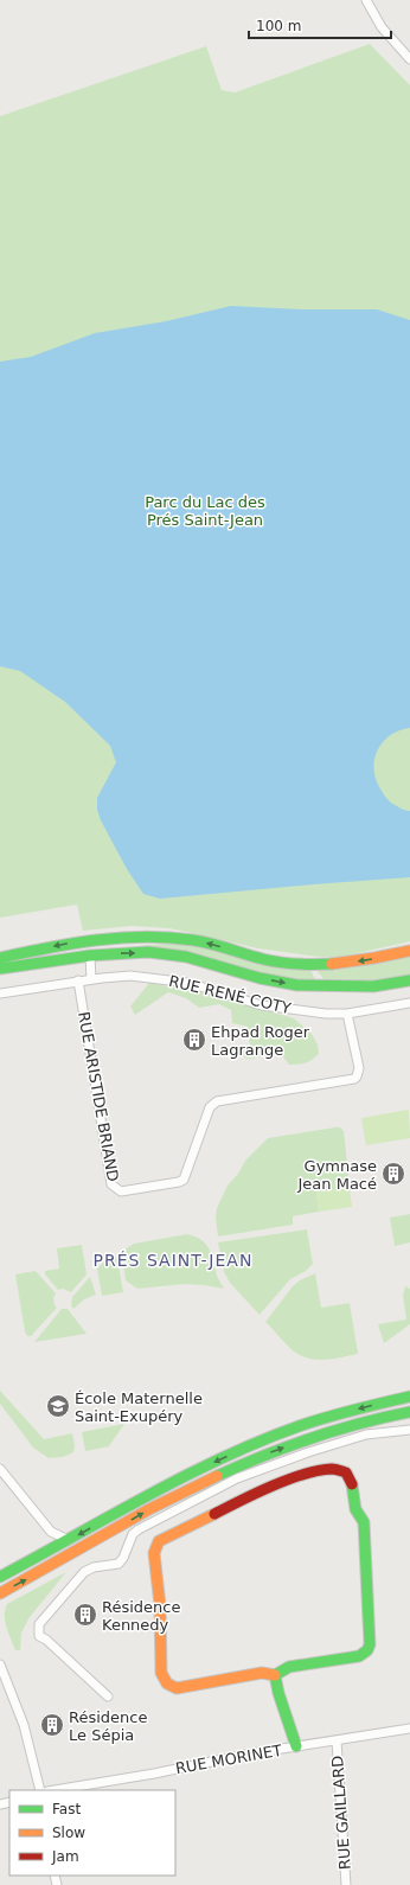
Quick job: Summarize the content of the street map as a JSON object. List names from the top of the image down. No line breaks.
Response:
{"streets":{"street":["RUE RENÉ COTY","RUE ARISTIDE BRIAND","RUE MORINET","RUE GAILLARD"]},"crossings":[["RUE RENÉ COTY","RUE ARISTIDE BRIAND"],["RUE MORINET","RUE GAILLARD"]],"districts":["PRÉS SAINT-JEAN"],"parks":["Parc du Lac des Prés Saint-Jean"],"places":{"building":["Ehpad Roger Lagrange","Gymnase Jean Macé","Résidence Kennedy","Résidence Le Sépia"],"school or university":["École Maternelle Saint-Exupéry"]},"legend":["Fast","Slow","Jam"],"scale_bar":"100 m"}
